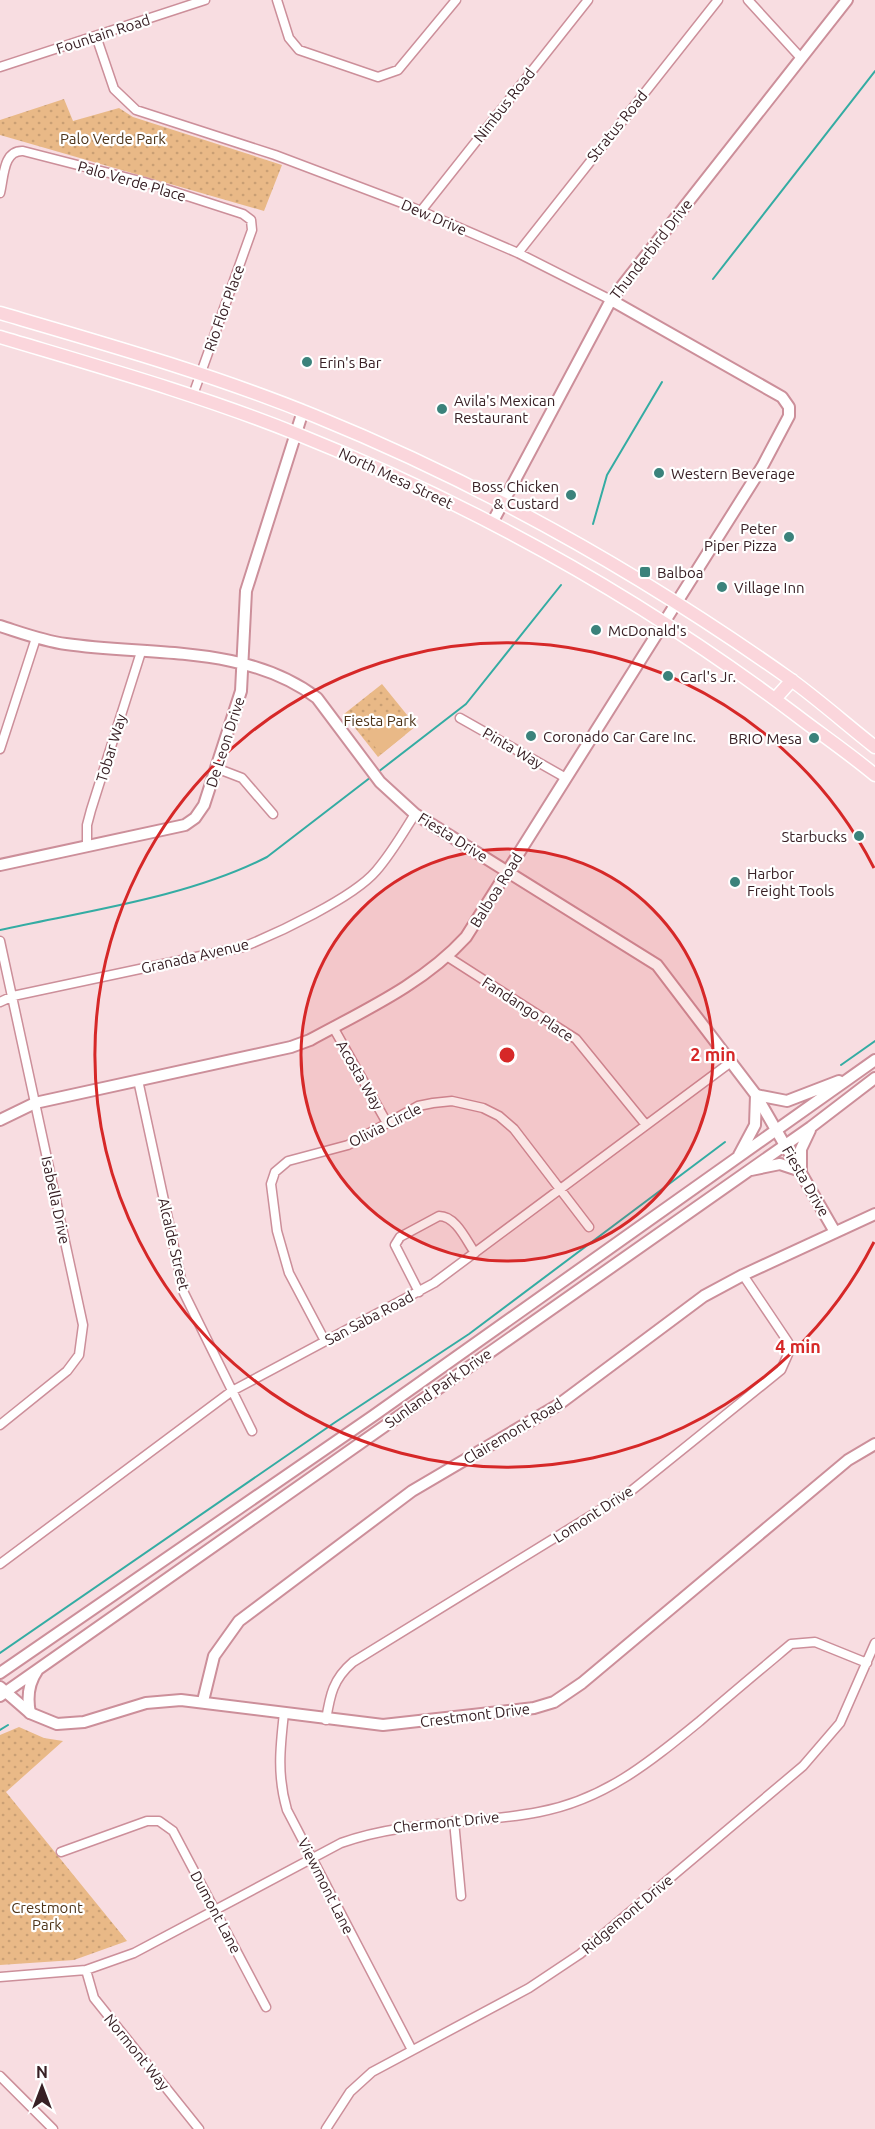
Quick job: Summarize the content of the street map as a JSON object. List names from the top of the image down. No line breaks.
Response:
{"streets":{"main road":["North Mesa Street"],"street":["Fountain Road","Nimbus Road","Stratus Road","Palo Verde Place","Dew Drive","Thunderbird Drive","Rio Flor Place","De Leon Drive","Tobar Way","Pinta Way","Fiesta Drive","Balboa Road","Granada Avenue","Fandango Place","Acosta Way","Olivia Circle","Isabella Drive","Alcalde Street","San Saba Road","Sunland Park Drive","Clairemont Road","Lomont Drive","Crestmont Drive","Chermont Drive","Viewmont Lane","Dumont Lane","Ridgemont Drive","Normont Way"]},"crossings":[["Fountain Road","Dew Drive"],["Nimbus Road","Dew Drive"],["Stratus Road","Dew Drive"],["Palo Verde Place","Rio Flor Place"],["Dew Drive","Thunderbird Drive"],["Dew Drive","Balboa Road"],["Thunderbird Drive","North Mesa Street"],["Rio Flor Place","North Mesa Street"],["North Mesa Street","De Leon Drive"],["North Mesa Street","Balboa Road"],["De Leon Drive","Tobar Way"],["De Leon Drive","Fiesta Drive"],["Tobar Way","Fiesta Drive"],["Pinta Way","Balboa Road"],["Fiesta Drive","Balboa Road"],["Fiesta Drive","Granada Avenue"],["Fiesta Drive","San Saba Road"],["Fiesta Drive","Sunland Park Drive"],["Fiesta Drive","Clairemont Road"],["Balboa Road","Fandango Place"],["Balboa Road","Acosta Way"],["Balboa Road","Isabella Drive"],["Balboa Road","Alcalde Street"],["Granada Avenue","Isabella Drive"],["Fandango Place","San Saba Road"],["Acosta Way","Olivia Circle"],["Olivia Circle","San Saba Road"],["Alcalde Street","San Saba Road"],["Sunland Park Drive","Crestmont Drive"],["Clairemont Road","Lomont Drive"],["Clairemont Road","Crestmont Drive"],["Lomont Drive","Crestmont Drive"],["Crestmont Drive","Viewmont Lane"],["Chermont Drive","Viewmont Lane"],["Chermont Drive","Dumont Lane"],["Chermont Drive","Ridgemont Drive"],["Chermont Drive","Normont Way"],["Viewmont Lane","Ridgemont Drive"]],"parks":["Palo Verde Park","Fiesta Park","Crestmont Park"],"places":{"other":["Erin's Bar","Avila's Mexican Restaurant","Western Beverage","Boss Chicken & Custard","Peter Piper Pizza","Village Inn","McDonald's","Carl's Jr.","Coronado Car Care Inc.","BRIO Mesa","Starbucks","Harbor Freight Tools"],"transit":["Balboa"]},"north":"top","rings":["2 min","4 min"]}
